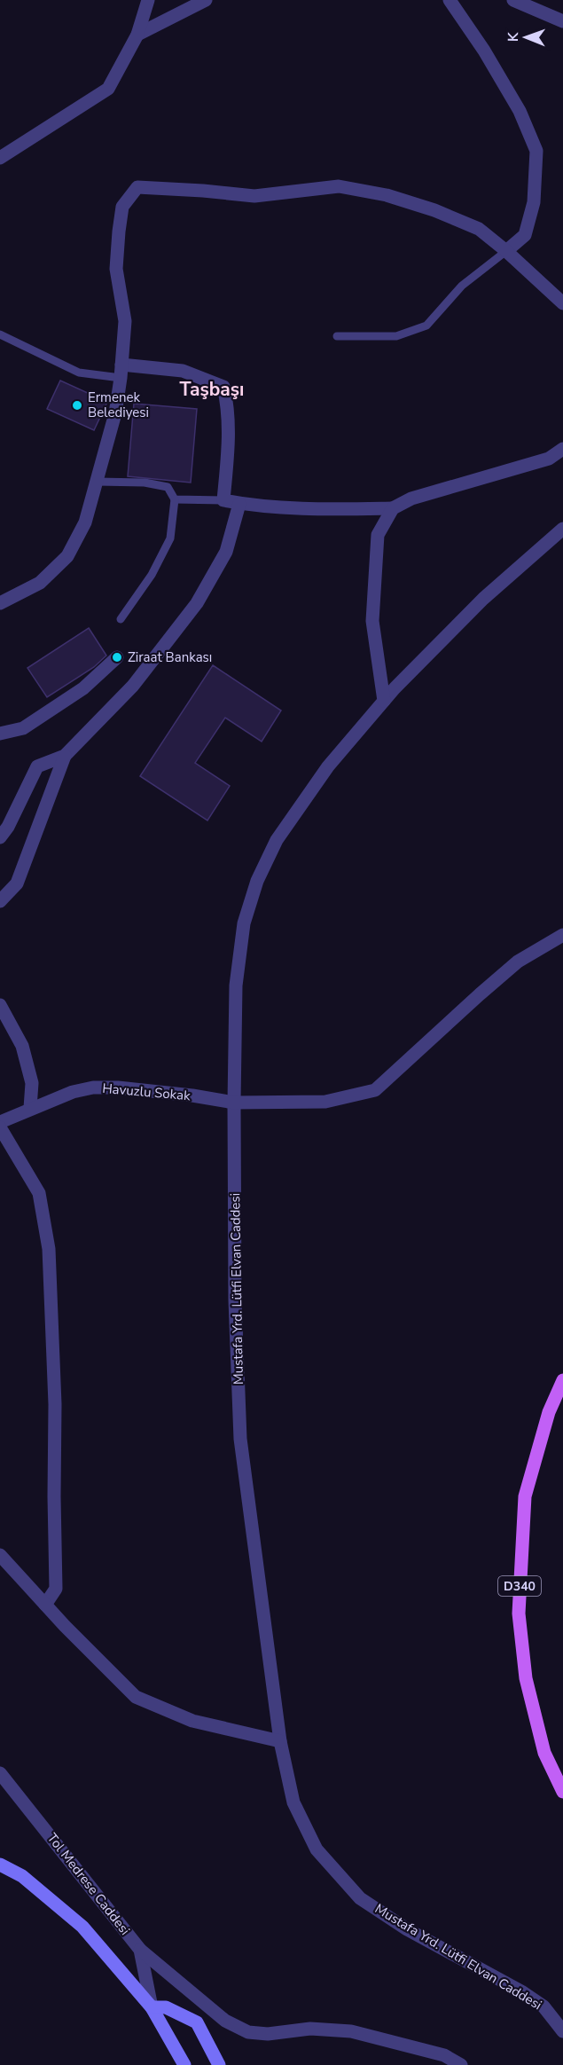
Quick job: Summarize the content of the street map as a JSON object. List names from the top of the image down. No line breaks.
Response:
{"streets":{"main road":["D340"],"street":["Havuzlu Sokak","Mustafa Yrd. Lütfi Elvan Caddesi","Tol Medrese Caddesi"]},"crossings":[["Havuzlu Sokak","Mustafa Yrd. Lütfi Elvan Caddesi"]],"districts":["Taşbaşı"],"places":["Ermenek Belediyesi","Ziraat Bankası"],"north":"left"}
